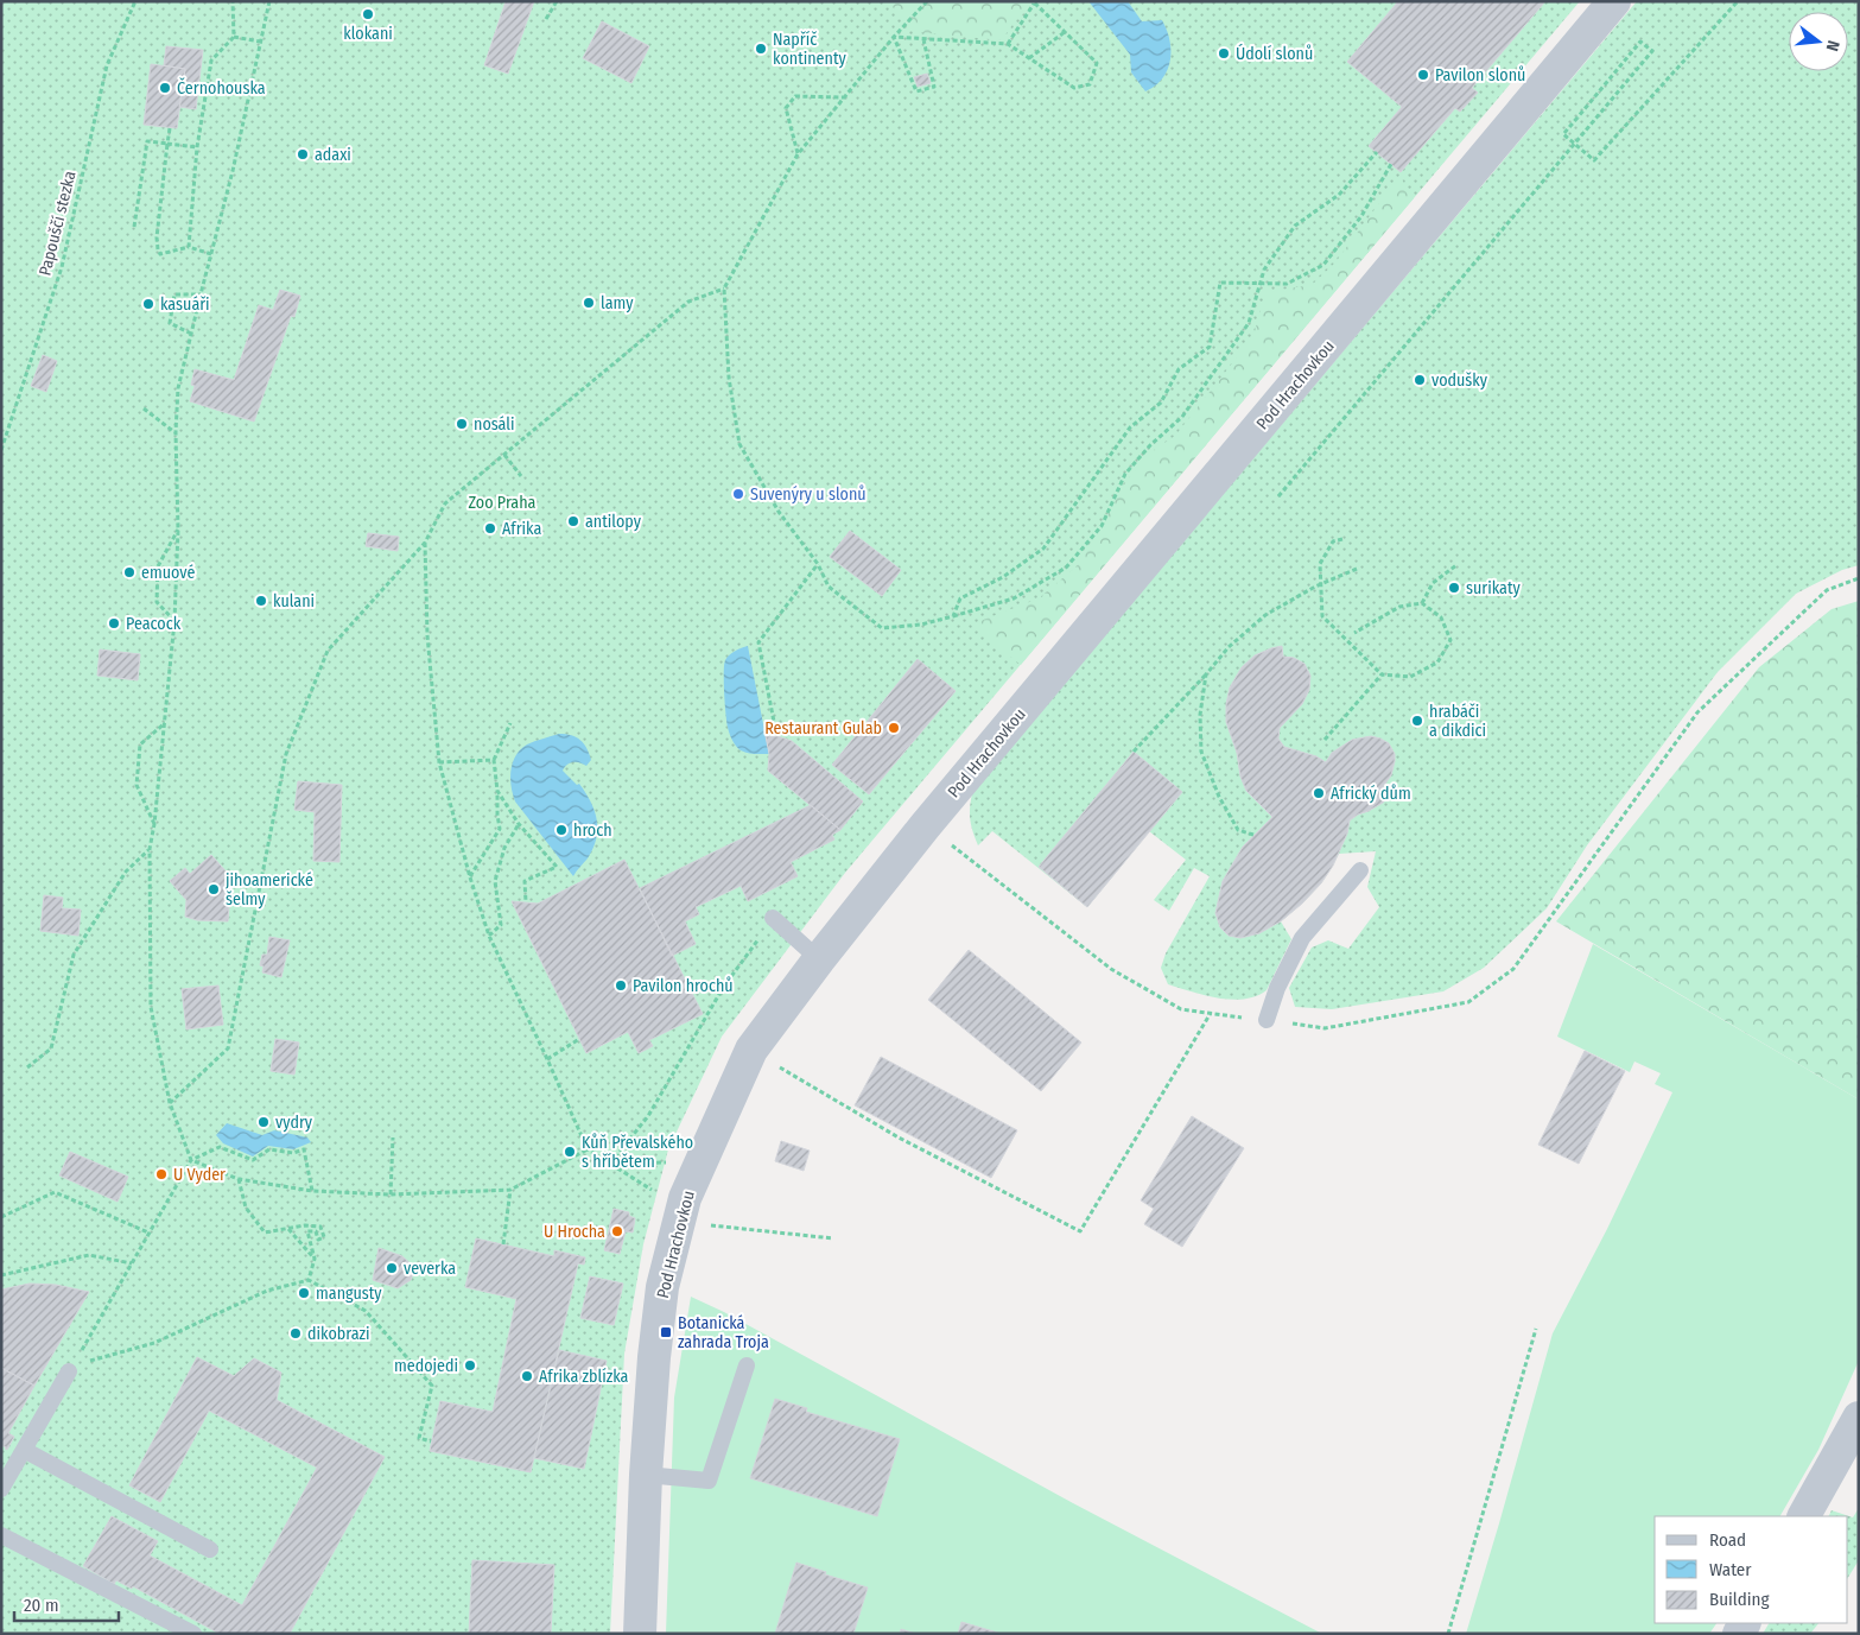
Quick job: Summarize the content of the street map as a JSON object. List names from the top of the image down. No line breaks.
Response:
{"streets":{"street":["Pod Hrachovkou"],"path":["Papouščí stezka"]},"parks":["Zoo Praha"],"places":{"other":["klokani","Napříč kontinenty","Údolí slonů","Pavilon slonů","Černohouska","adaxi","lamy","kasuáři","vodušky","nosáli","Suvenýry u slonů","antilopy","Afrika","emuové","surikaty","kulani","Peacock","hrabáči a dikdici","Restaurant Gulab","Africký dům","hroch","jihoamerické šelmy","Pavilon hrochů","vydry","Kůň Převalského s hříbětem","U Vyder","U Hrocha","veverka","mangusty","dikobrazi","medojedi","Afrika zblízka"],"transit":["Botanická zahrada Troja"]},"legend":["Road","Water","Building"],"scale_bar":"20 m","north":"right"}
